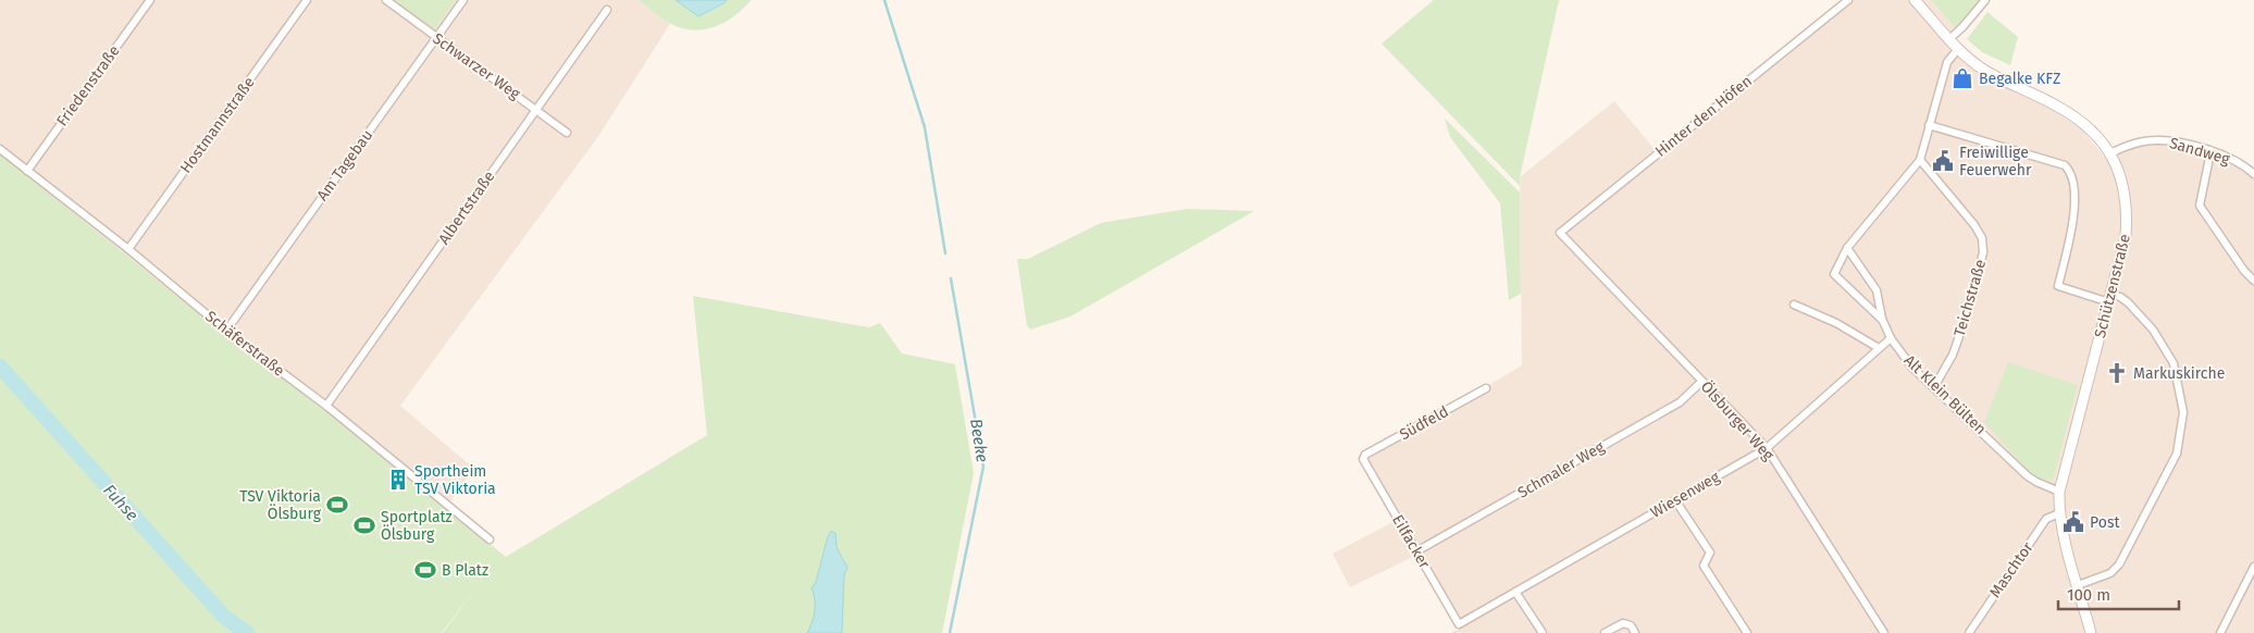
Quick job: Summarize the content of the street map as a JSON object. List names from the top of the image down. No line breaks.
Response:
{"streets":{"street":["Schwarzer Weg","Friedenstraße","Hinter den Höfen","Hostmannstraße","Sandweg","Am Tagebau","Albertstraße","Schützenstraße","Teichstraße","Schäferstraße","Alt Klein Bülten","Ölsburger Weg","Südfeld","Schmaler Weg","Wiesenweg","Eilfacker","Maschtor"]},"crossings":[["Schwarzer Weg","Am Tagebau"],["Schwarzer Weg","Albertstraße"],["Friedenstraße","Schäferstraße"],["Hinter den Höfen","Ölsburger Weg"],["Hostmannstraße","Schäferstraße"],["Sandweg","Schützenstraße"],["Am Tagebau","Schäferstraße"],["Albertstraße","Schäferstraße"],["Schützenstraße","Alt Klein Bülten"],["Schützenstraße","Maschtor"],["Teichstraße","Alt Klein Bülten"],["Alt Klein Bülten","Wiesenweg"],["Ölsburger Weg","Schmaler Weg"],["Ölsburger Weg","Wiesenweg"],["Südfeld","Eilfacker"],["Schmaler Weg","Eilfacker"],["Wiesenweg","Eilfacker"]],"water":["Beeke","Fuhse"],"places":{"shop":["Begalke KFZ"],"public building":["Freiwillige Feuerwehr","Post"],"church":["Markuskirche"],"building":["Sportheim TSV Viktoria"],"sports":["TSV Viktoria Ölsburg","Sportplatz Ölsburg","B Platz"]},"scale_bar":"100 m"}
